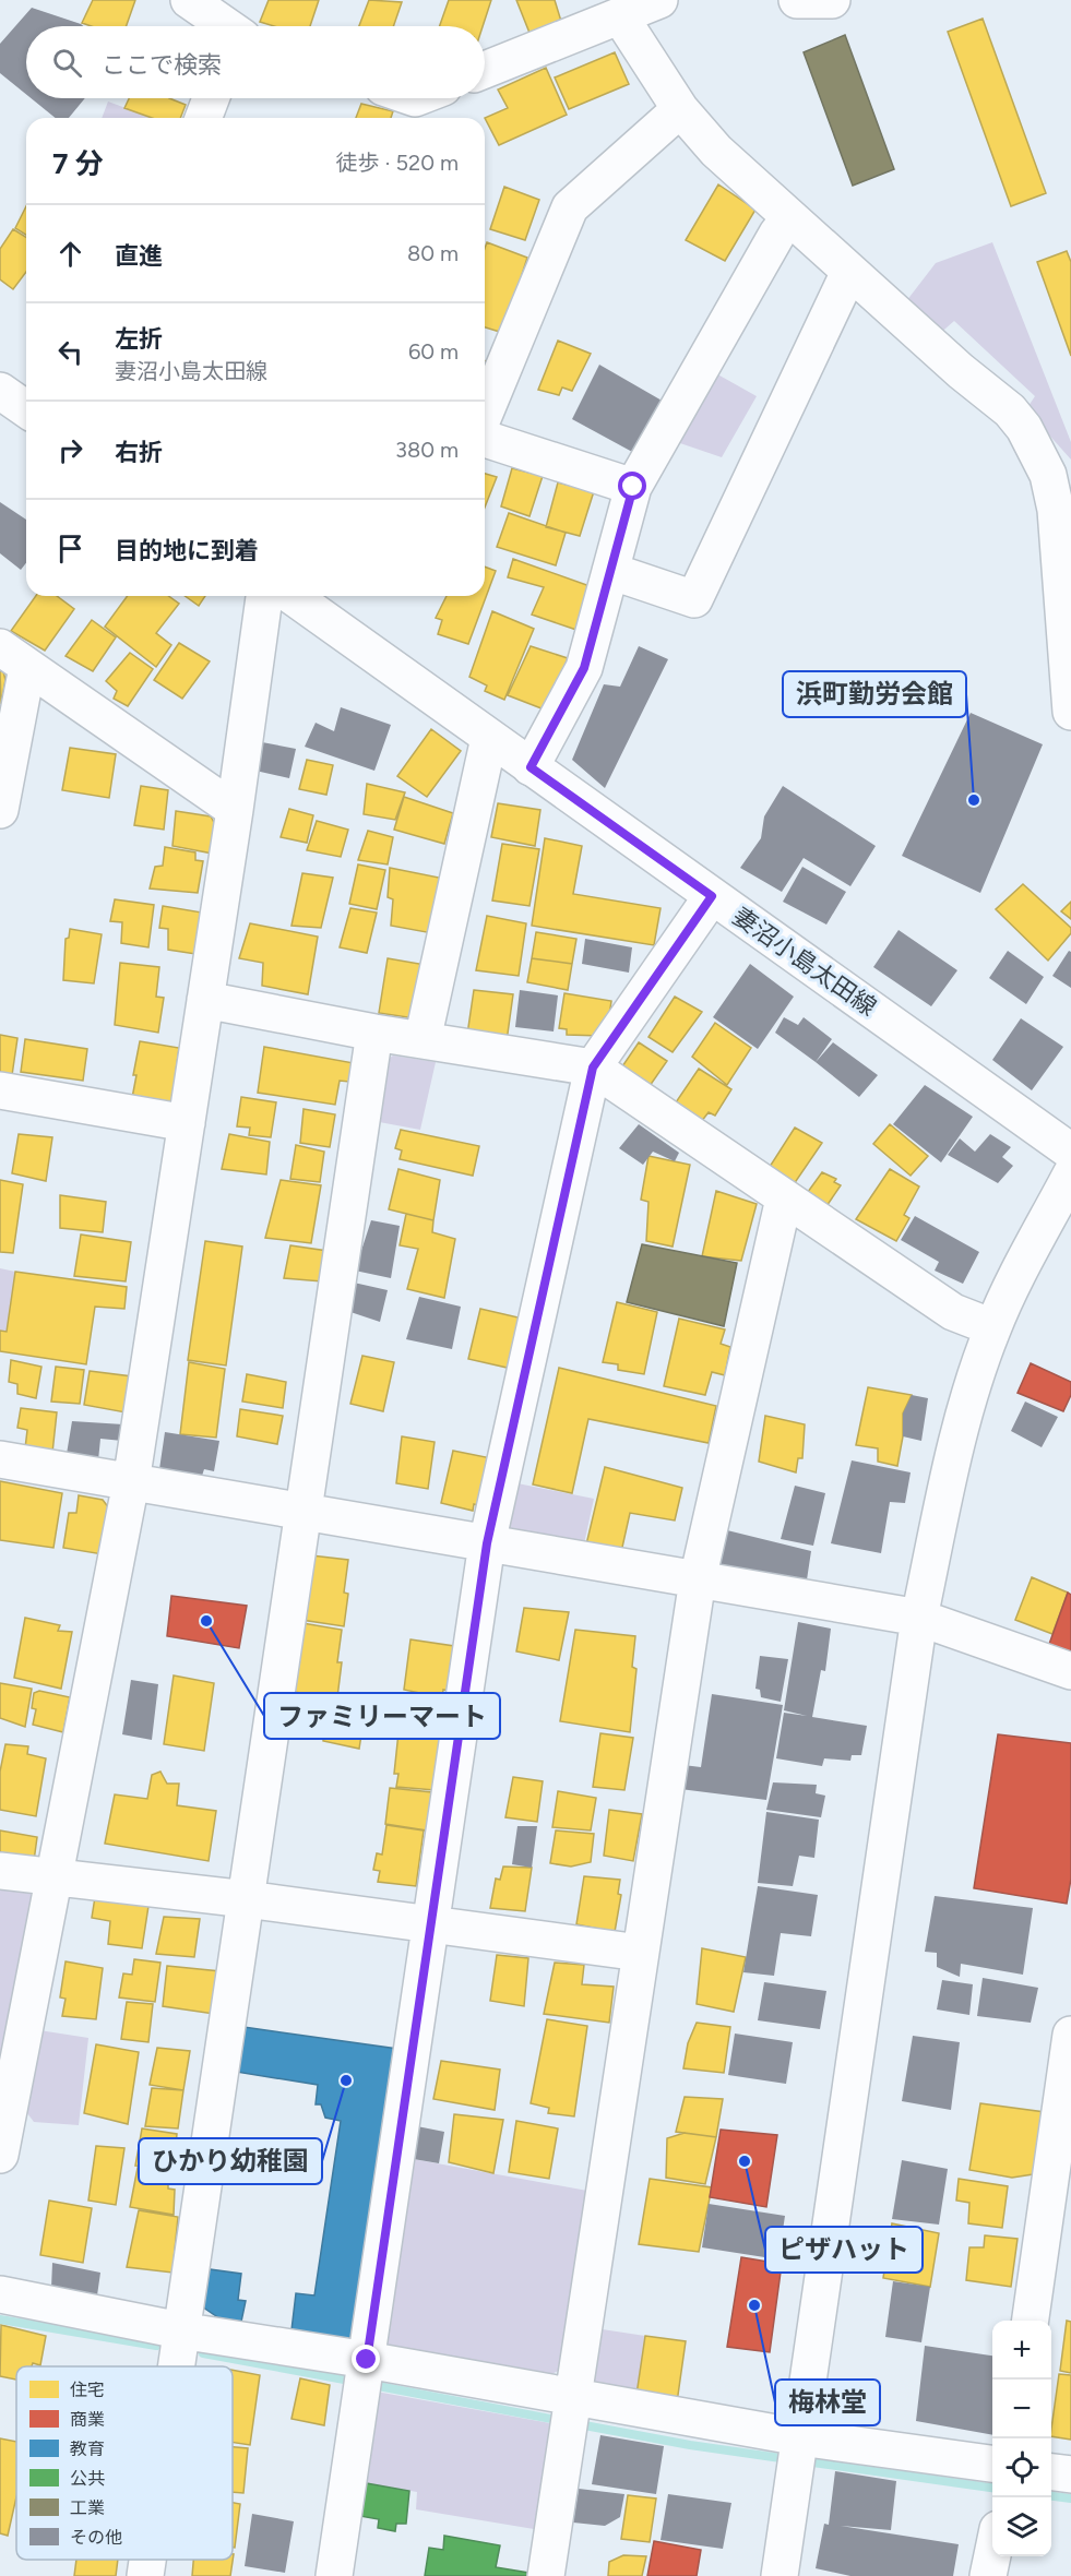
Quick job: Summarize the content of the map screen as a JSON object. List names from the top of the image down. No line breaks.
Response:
{"streets":{"street":["妻沼小島太田線"]},"places":["浜町勤労会館","ファミリーマート","ひかり幼稚園","ピザハット","梅林堂"],"legend":["住宅","商業","教育","公共","工業","その他"],"page":{"search":"ここで検索","heading":["7 分","徒歩 · 520 m"],"list":[["直進","80 m"],["左折","妻沼小島太田線","60 m"],["右折","380 m"],"目的地に到着"],"map_buttons":["+","−"]}}
